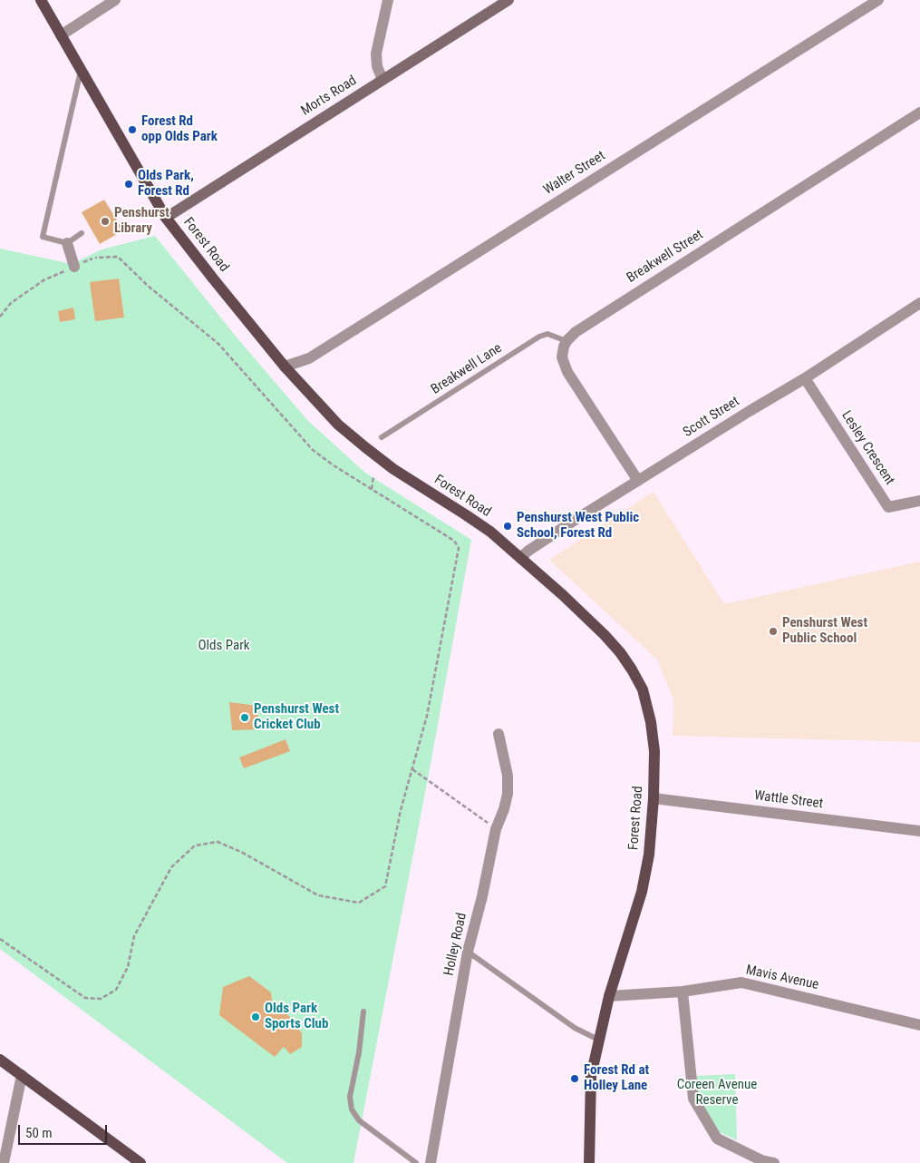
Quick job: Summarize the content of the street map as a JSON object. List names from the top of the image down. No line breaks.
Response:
{"streets":{"main road":["Forest Road"],"street":["Morts Road","Walter Street","Breakwell Street","Scott Street","Lesley Crescent","Wattle Street","Holley Road","Mavis Avenue"],"lane":["Breakwell Lane"]},"crossings":[["Morts Road","Forest Road"],["Walter Street","Forest Road"],["Forest Road","Scott Street"],["Forest Road","Wattle Street"],["Forest Road","Mavis Avenue"],["Breakwell Street","Breakwell Lane"],["Scott Street","Lesley Crescent"]],"parks":["Olds Park","Coreen Avenue Reserve"],"places":["Forest Rd opp Olds Park","Olds Park, Forest Rd","Penshurst Library","Penshurst West Public School, Forest Rd","Penshurst West Public School","Penshurst West Cricket Club","Olds Park Sports Club","Forest Rd at Holley Lane"],"scale_bar":"50 m"}
